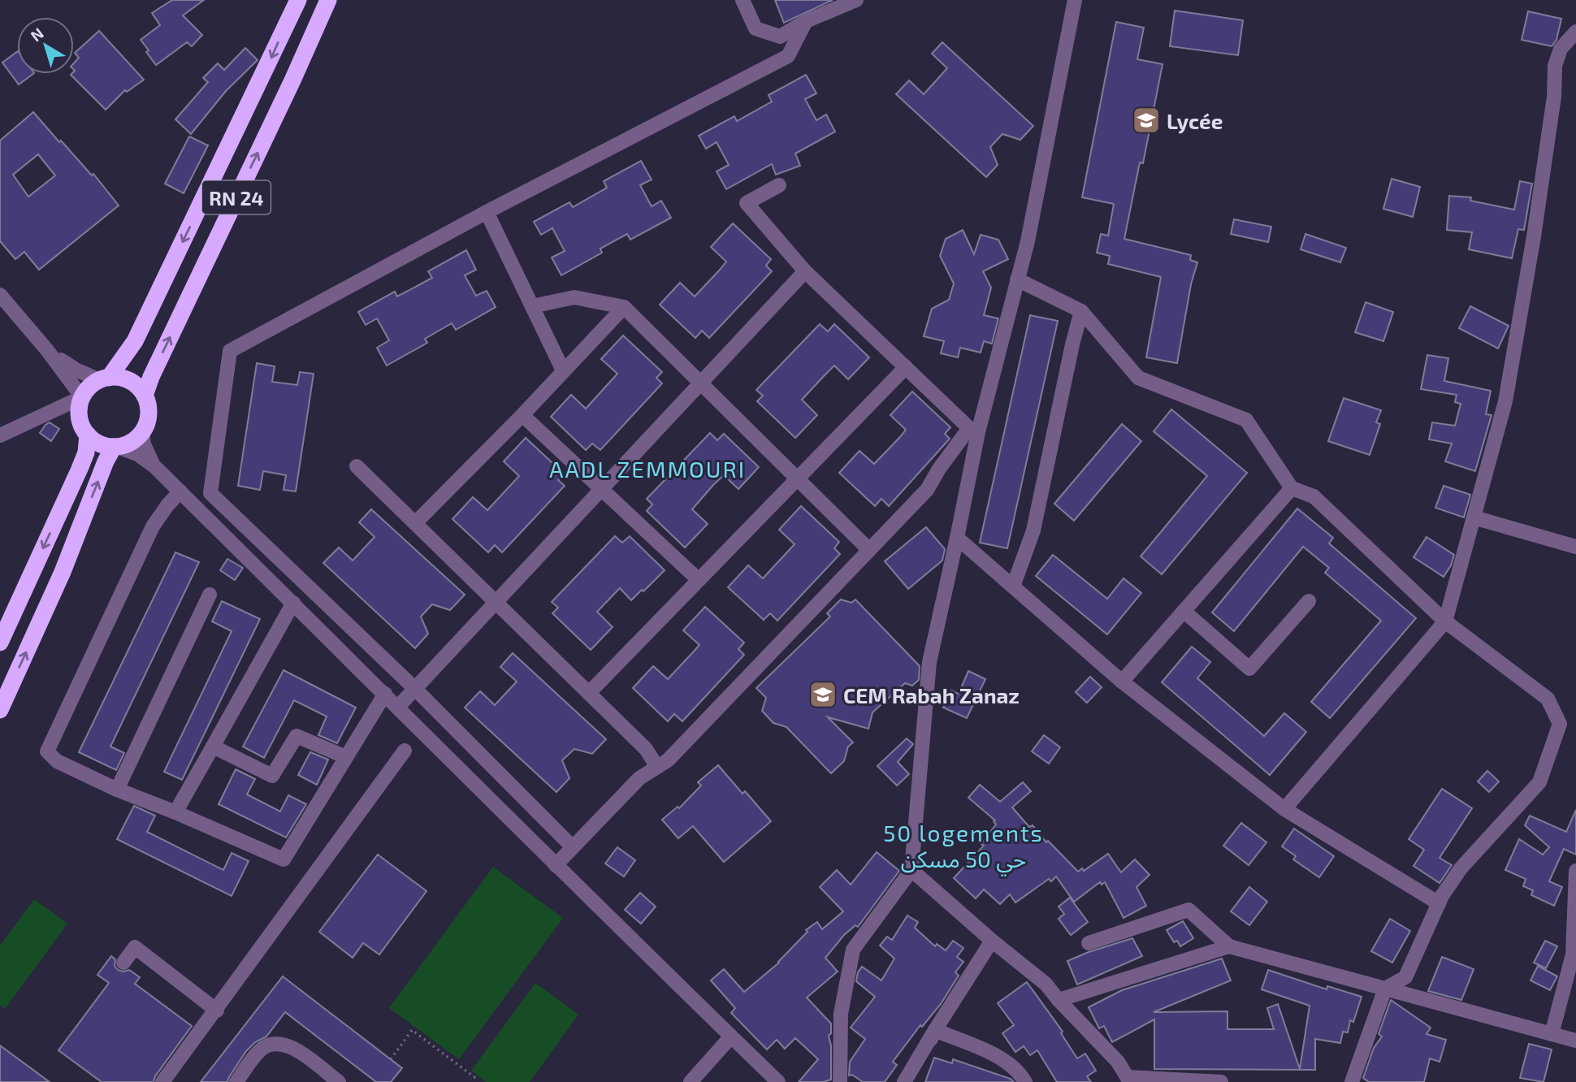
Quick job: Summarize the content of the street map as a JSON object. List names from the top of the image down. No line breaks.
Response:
{"streets":{"highway":["RN 24"]},"districts":["AADL ZEMMOURI","50 logements حي 50 مسكن"],"places":{"school or university":["Lycée","CEM Rabah Zanaz"]},"north":"top left"}
